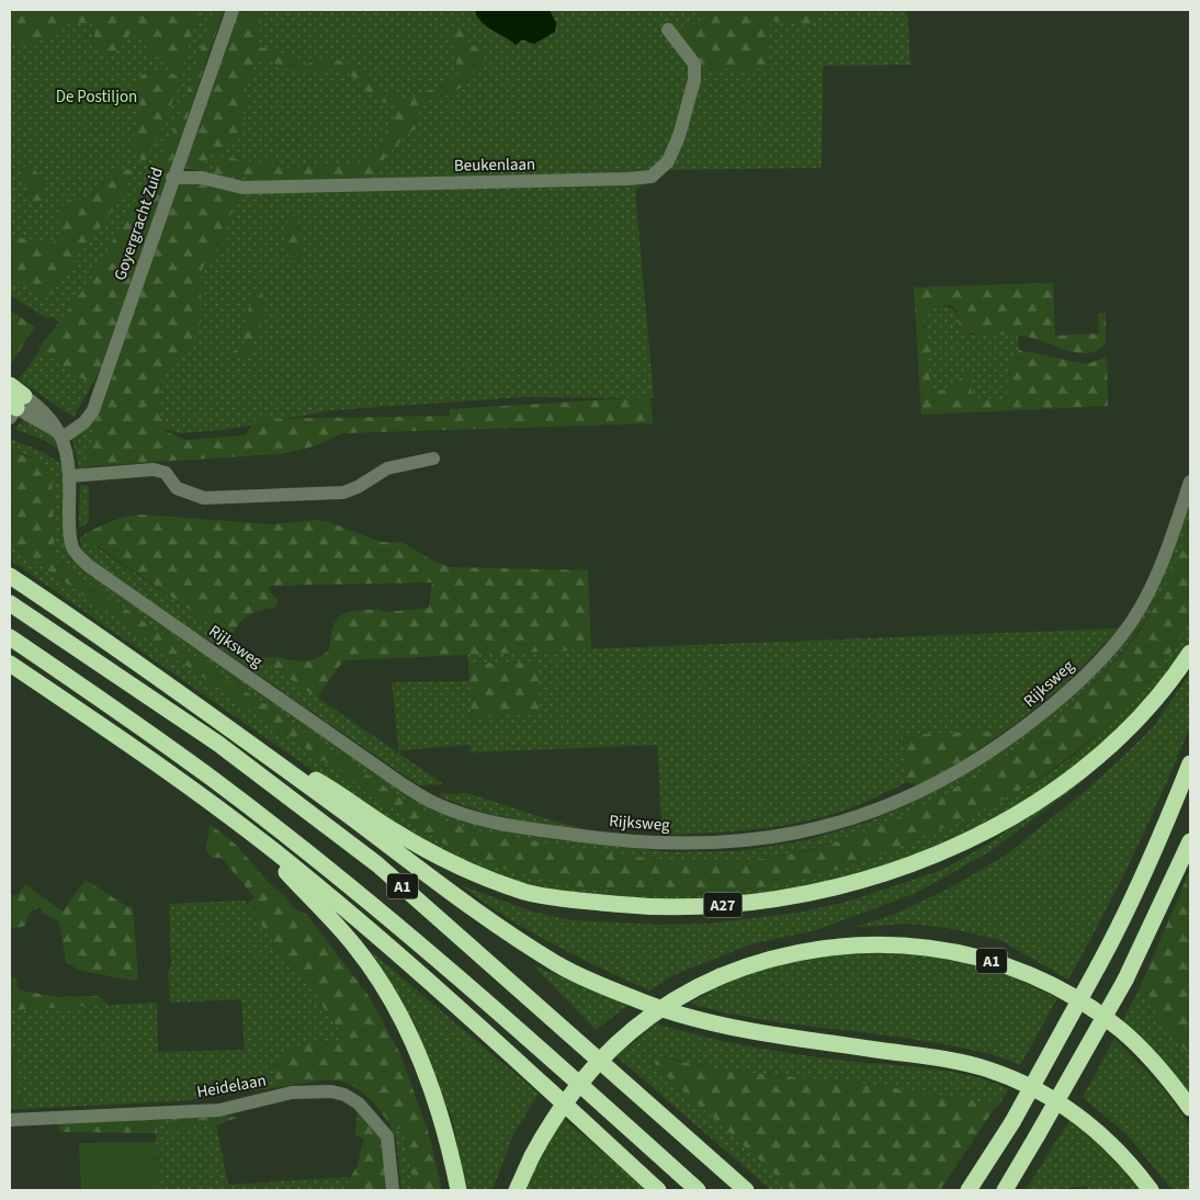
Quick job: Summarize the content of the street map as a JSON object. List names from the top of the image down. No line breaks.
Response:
{"streets":{"highway":["A1","A27"],"street":["Beukenlaan","Goyergracht Zuid","Rijksweg","Heidelaan"]},"crossings":[["Beukenlaan","Goyergracht Zuid"],["Goyergracht Zuid","Rijksweg"],["A1","A27"]],"parks":["De Postiljon"]}
